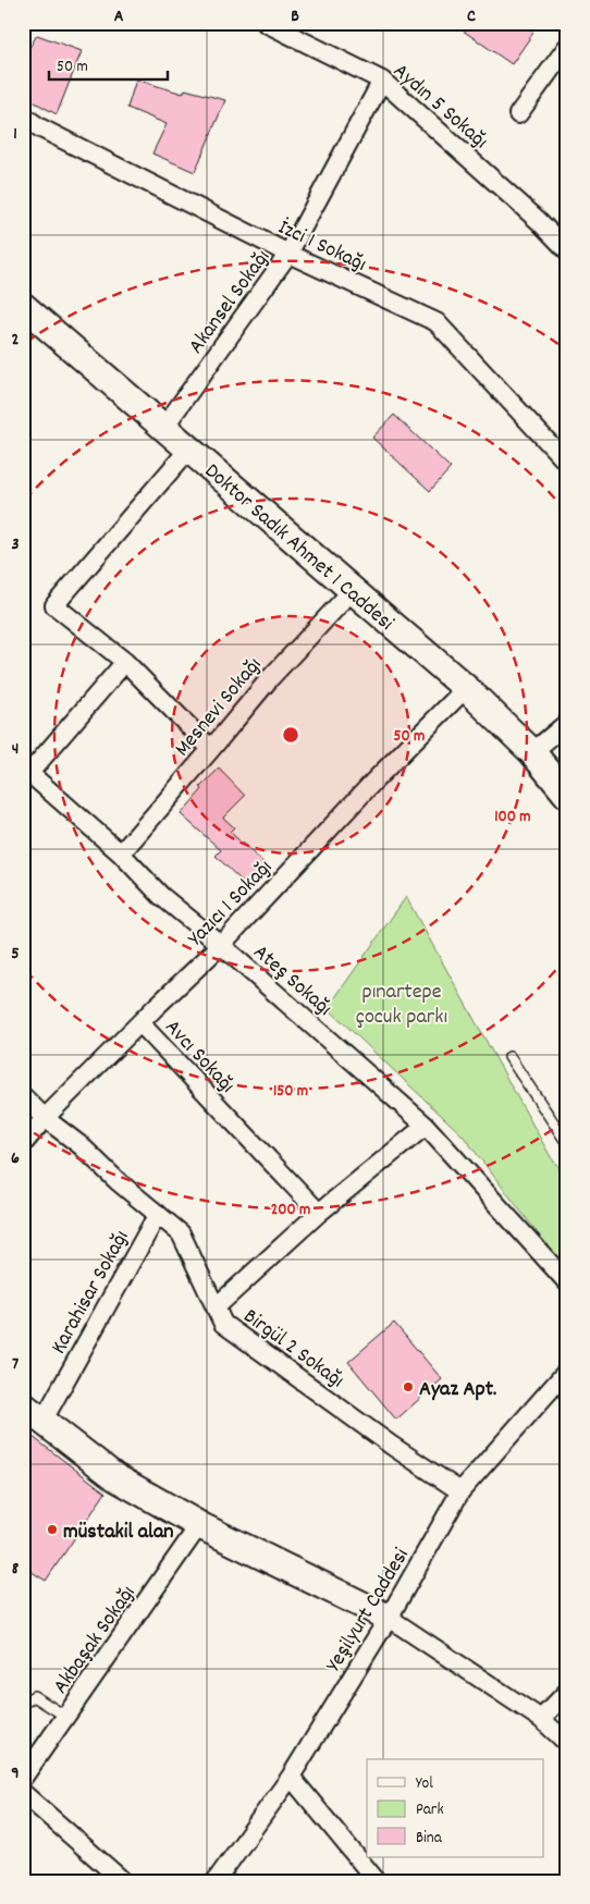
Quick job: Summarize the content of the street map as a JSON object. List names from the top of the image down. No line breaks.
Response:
{"streets":{"street":["Aydın 5 Sokağı","İzci 1 Sokağı","Akansel Sokağı","Doktor Sadık Ahmet 1 Caddesi","Mesnevi Sokağı","Yazıcı 1 Sokağı","Ateş Sokağı","Avcı Sokağı","Karahisar Sokağı","Birgül 2 Sokağı","Yeşilyurt Caddesi","Akbaşak Sokağı"]},"crossings":[["Aydın 5 Sokağı","Akansel Sokağı"],["İzci 1 Sokağı","Akansel Sokağı"],["Akansel Sokağı","Doktor Sadık Ahmet 1 Caddesi"],["Doktor Sadık Ahmet 1 Caddesi","Mesnevi Sokağı"],["Doktor Sadık Ahmet 1 Caddesi","Yazıcı 1 Sokağı"],["Mesnevi Sokağı","Ateş Sokağı"],["Yazıcı 1 Sokağı","Ateş Sokağı"],["Yazıcı 1 Sokağı","Avcı Sokağı"],["Yazıcı 1 Sokağı","Birgül 2 Sokağı"],["Karahisar Sokağı","Birgül 2 Sokağı"],["Birgül 2 Sokağı","Yeşilyurt Caddesi"]],"parks":["pınartepe çocuk parkı"],"places":["Ayaz Apt.","müstakil alan"],"legend":["Yol","Park","Bina"],"scale_bar":"50 m","grid":{"columns":["A","B","C"],"rows":["1","2","3","4","5","6","7","8","9"]},"rings":["50 m","100 m","150 m","200 m"]}
